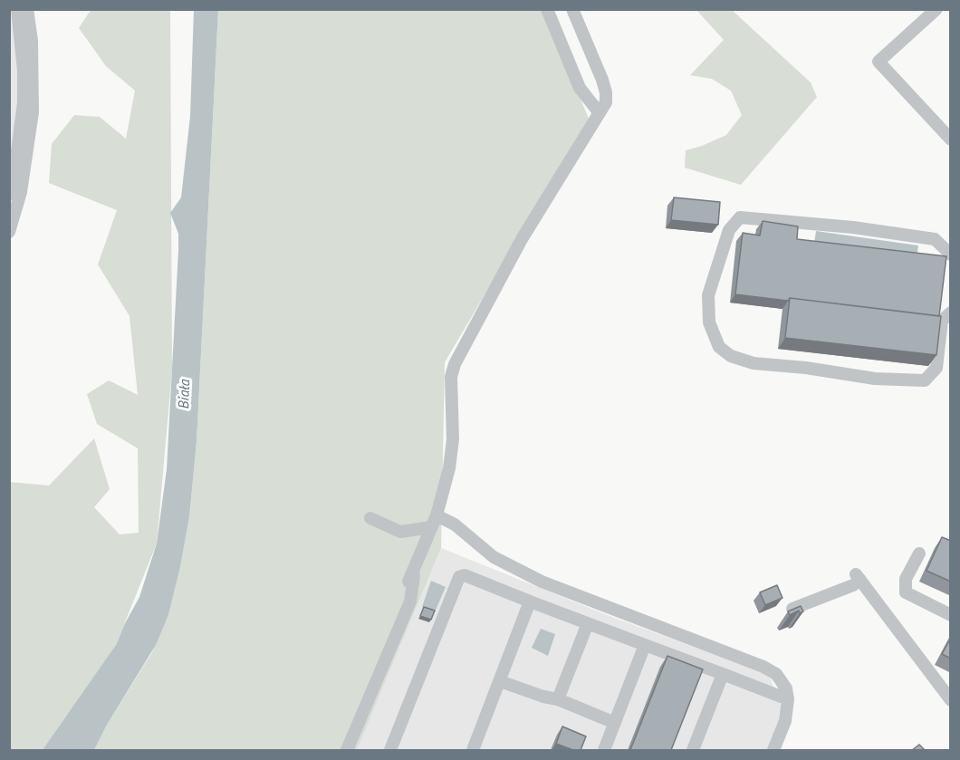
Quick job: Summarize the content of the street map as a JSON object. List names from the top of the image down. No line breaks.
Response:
{"water":["Biała"]}
